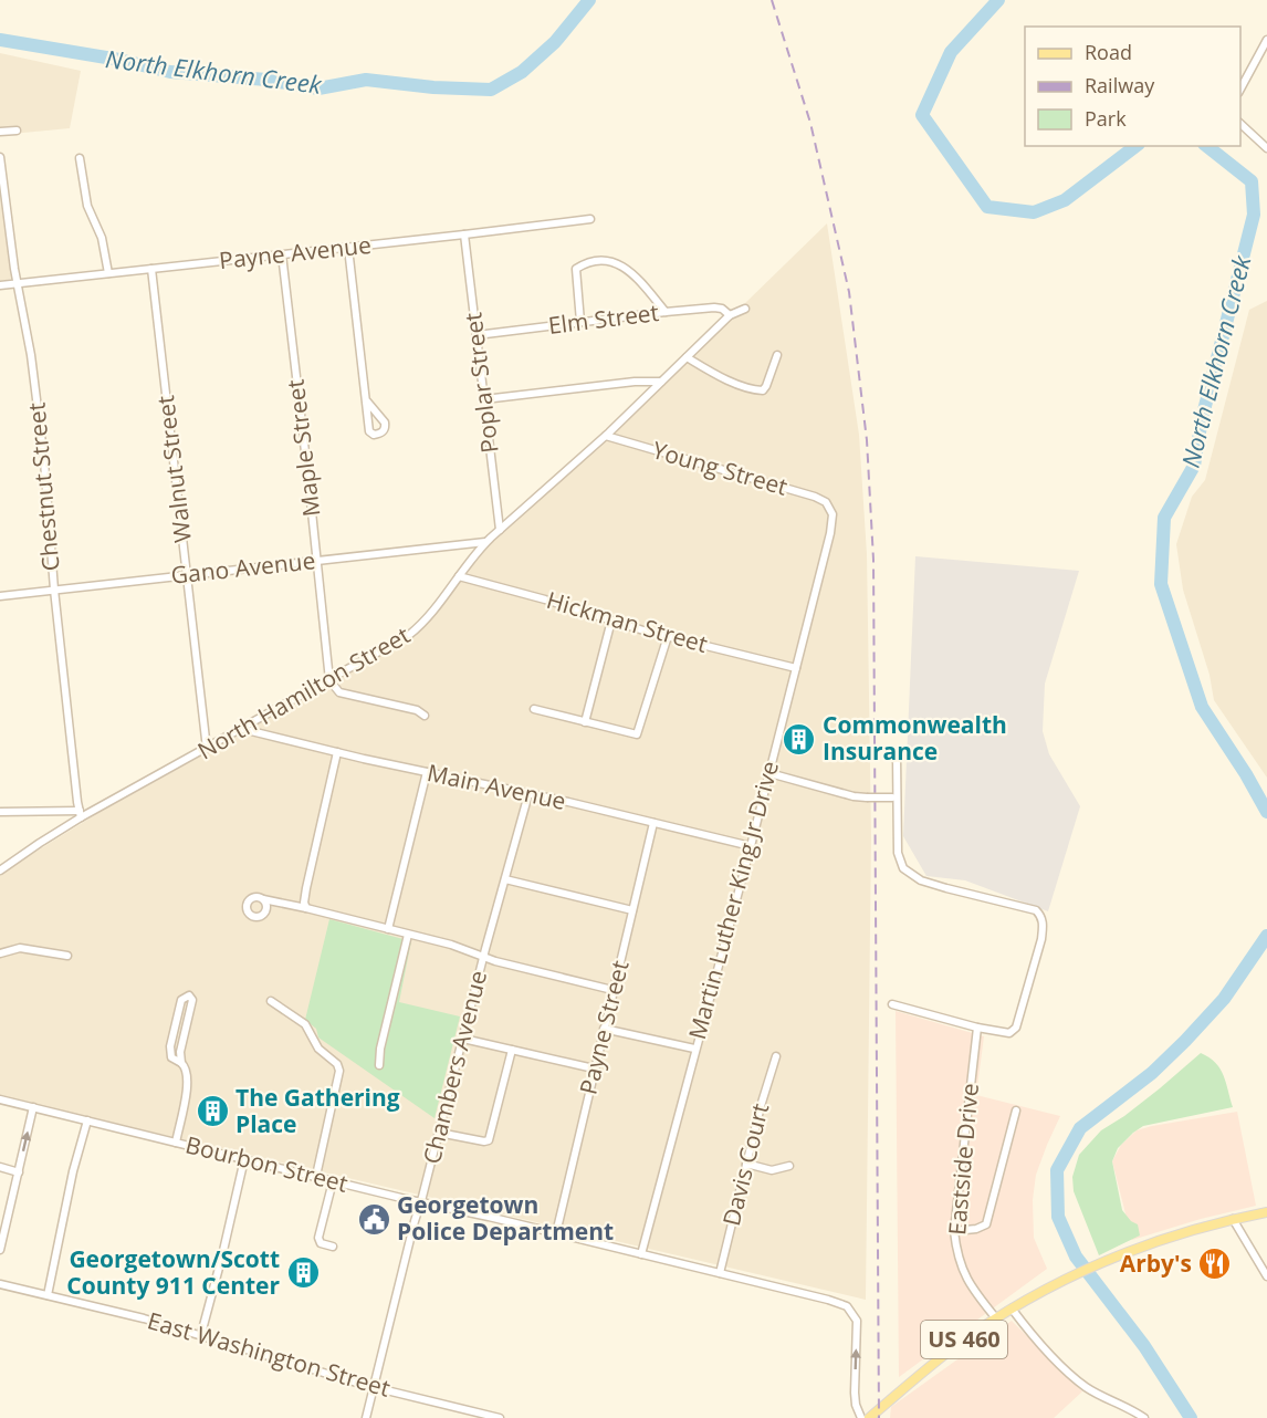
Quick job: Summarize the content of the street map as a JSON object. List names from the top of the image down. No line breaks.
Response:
{"streets":{"main road":["US 460"],"street":["Payne Avenue","Elm Street","Poplar Street","Maple Street","Walnut Street","Young Street","Chestnut Street","Gano Avenue","Hickman Street","North Hamilton Street","Main Avenue","Martin Luther King Jr Drive","Payne Street","Chambers Avenue","Eastside Drive","Bourbon Street","Davis Court","East Washington Street"]},"crossings":[["Payne Avenue","Poplar Street"],["Payne Avenue","Maple Street"],["Payne Avenue","Walnut Street"],["Payne Avenue","Chestnut Street"],["Elm Street","Poplar Street"],["Elm Street","North Hamilton Street"],["Poplar Street","North Hamilton Street"],["Maple Street","Gano Avenue"],["Maple Street","North Hamilton Street"],["Walnut Street","Gano Avenue"],["Walnut Street","North Hamilton Street"],["Young Street","North Hamilton Street"],["Young Street","Martin Luther King Jr Drive"],["Chestnut Street","Gano Avenue"],["Chestnut Street","North Hamilton Street"],["Gano Avenue","North Hamilton Street"],["Hickman Street","North Hamilton Street"],["Hickman Street","Martin Luther King Jr Drive"],["North Hamilton Street","Main Avenue"],["Main Avenue","Martin Luther King Jr Drive"],["Main Avenue","Payne Street"],["Main Avenue","Chambers Avenue"],["Martin Luther King Jr Drive","Bourbon Street"],["Payne Street","Bourbon Street"],["Chambers Avenue","Bourbon Street"],["Chambers Avenue","East Washington Street"],["Eastside Drive","US 460"],["Bourbon Street","Davis Court"]],"water":["North Elkhorn Creek"],"places":{"building":["Commonwealth Insurance","The Gathering Place","Georgetown/Scott County 911 Center"],"public building":["Georgetown Police Department"],"restaurant":["Arby's"]},"legend":["Road","Railway","Park"]}
